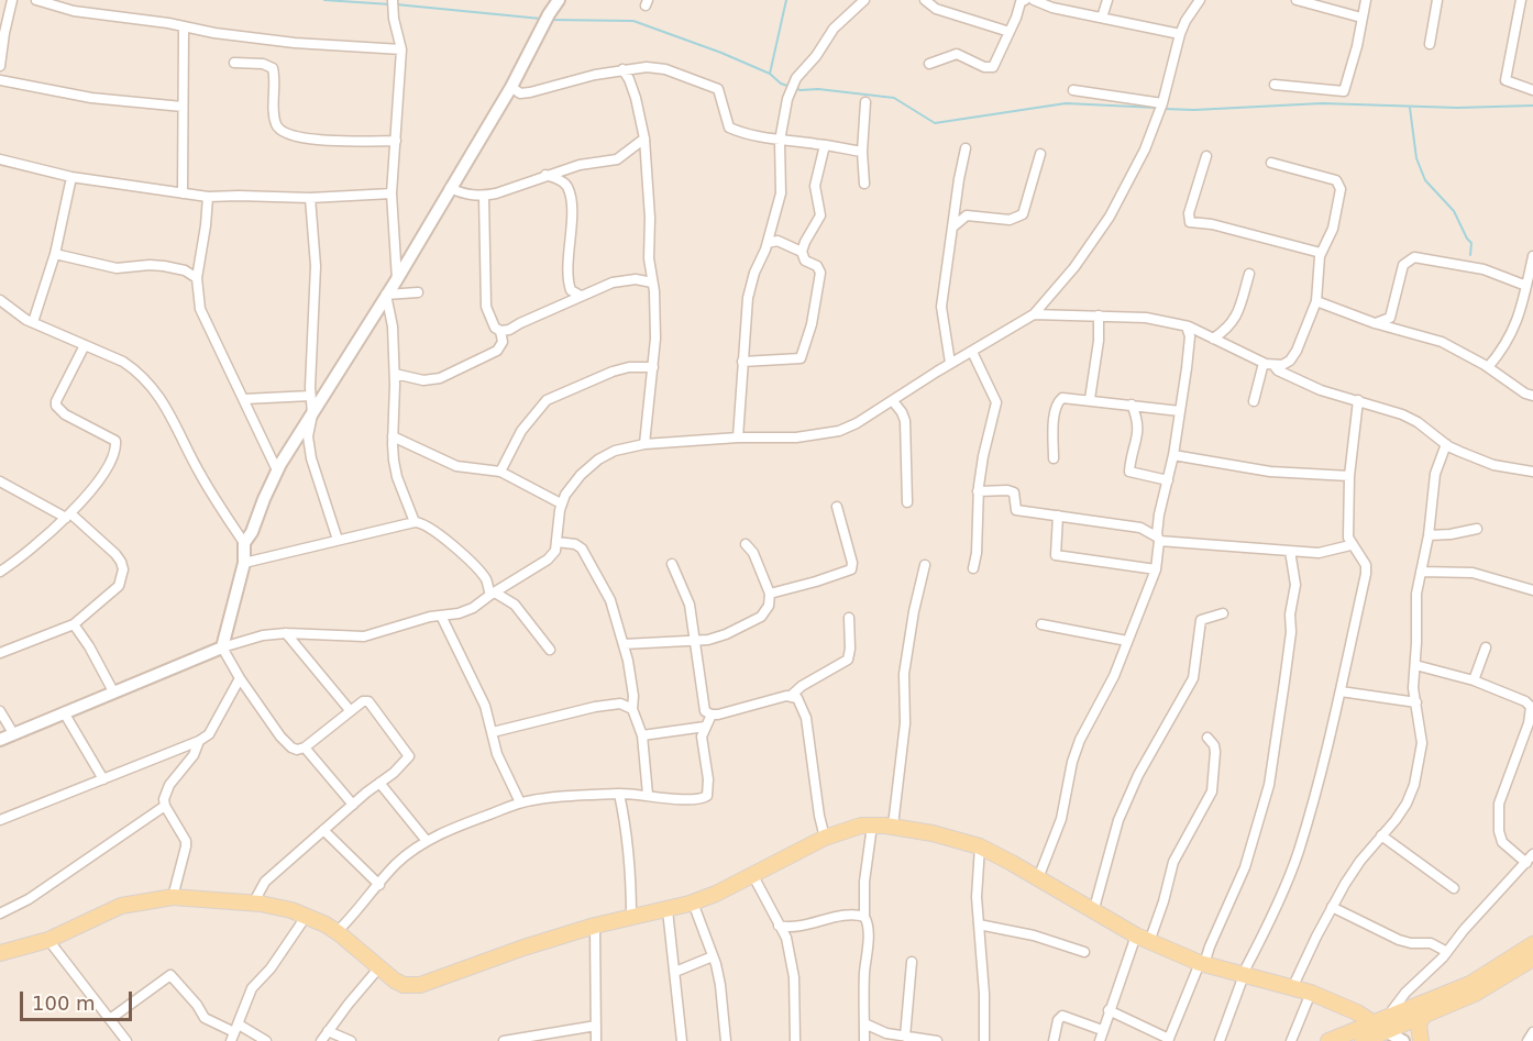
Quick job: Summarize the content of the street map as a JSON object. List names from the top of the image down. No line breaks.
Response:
{"scale_bar":"100 m"}
